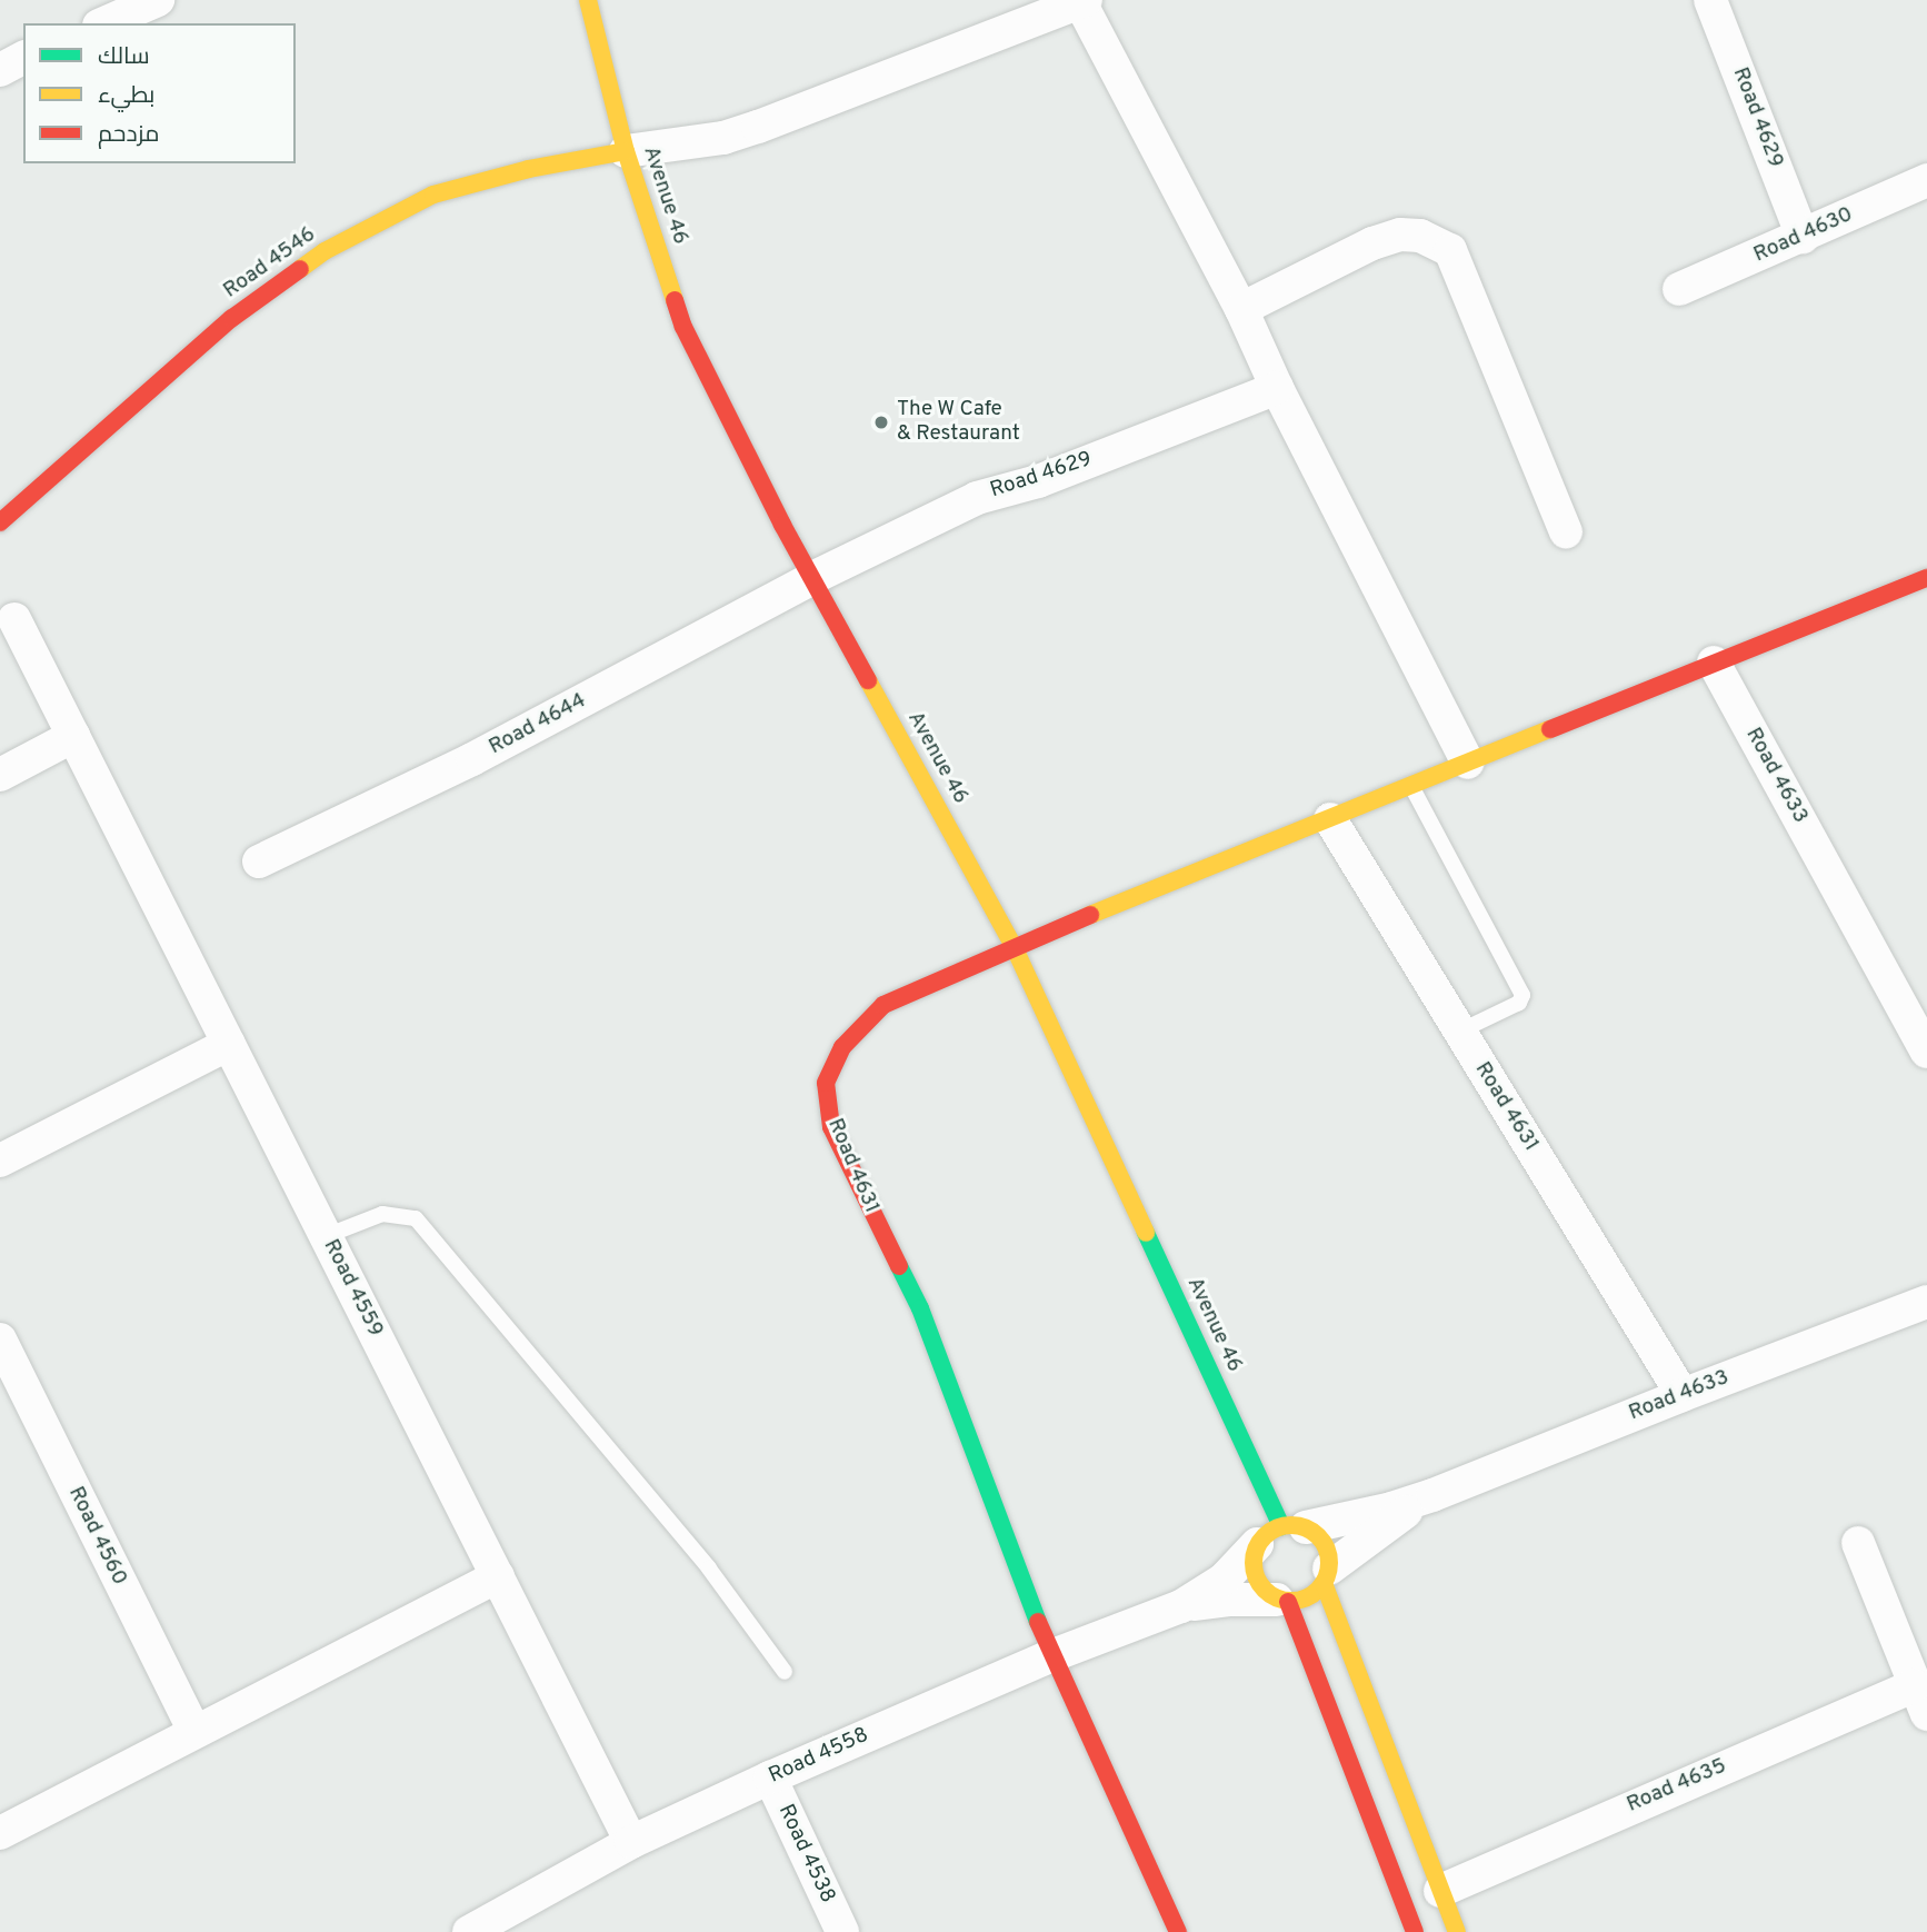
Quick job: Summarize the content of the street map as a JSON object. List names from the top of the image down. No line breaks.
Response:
{"streets":{"street":["Road 4629","Avenue 46","Road 4630","Road 4546","Road 4644","Road 4633","Road 4631","Road 4559","Road 4560","Road 4558","Road 4635","Road 4538"]},"crossings":[["Road 4629","Avenue 46"],["Road 4629","Road 4630"],["Road 4629","Road 4644"],["Avenue 46","Road 4546"],["Avenue 46","Road 4644"],["Avenue 46","Road 4633"],["Avenue 46","Road 4631"],["Avenue 46","Road 4558"],["Road 4633","Road 4631"],["Road 4633","Road 4558"],["Road 4631","Road 4558"],["Road 4559","Road 4558"],["Road 4558","Road 4538"]],"places":["The W Cafe & Restaurant"],"legend":["سالك","بطيء","مزدحم"]}
